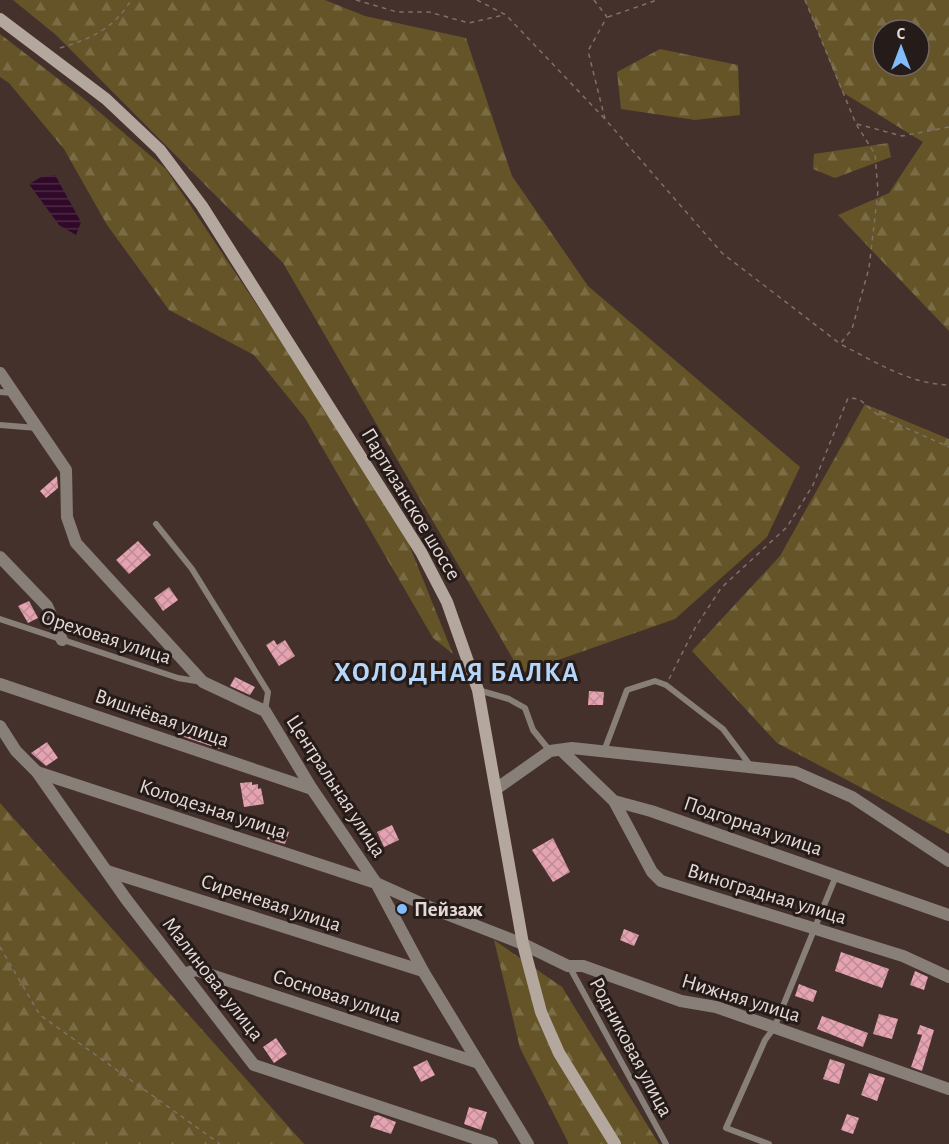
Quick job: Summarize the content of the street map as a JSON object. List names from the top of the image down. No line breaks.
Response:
{"streets":{"main road":["Партизанское шоссе"],"street":["Вишнёвая улица","Центральная улица","Колодезная улица","Подгорная улица","Виноградная улица","Сиреневая улица","Малиновая улица","Сосновая улица","Нижняя улица"],"lane":["Ореховая улица","Родниковая улица"]},"crossings":[["Партизанское шоссе","Колодезная улица"],["Партизанское шоссе","Нижняя улица"],["Ореховая улица","Центральная улица"],["Вишнёвая улица","Центральная улица"],["Центральная улица","Колодезная улица"],["Центральная улица","Сиреневая улица"],["Центральная улица","Сосновая улица"],["Колодезная улица","Малиновая улица"],["Колодезная улица","Нижняя улица"],["Подгорная улица","Виноградная улица"],["Сиреневая улица","Малиновая улица"],["Малиновая улица","Сосновая улица"],["Нижняя улица","Родниковая улица"]],"districts":["ХОЛОДНАЯ БАЛКА"],"places":["Пейзаж"],"north":"top"}
